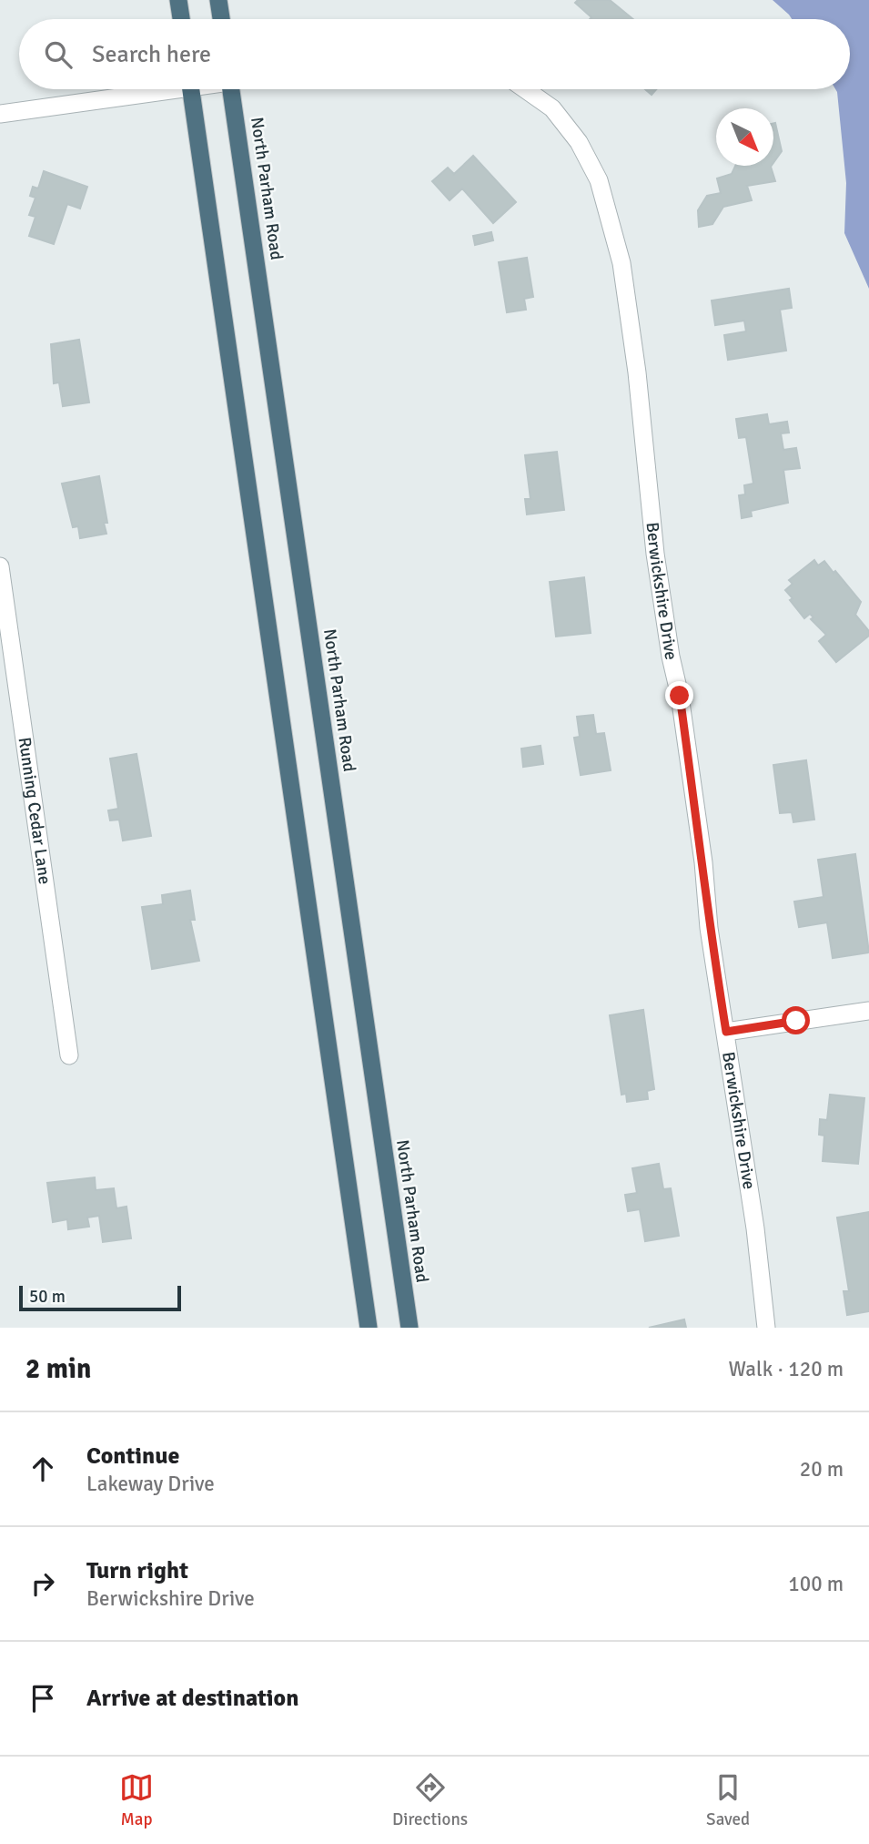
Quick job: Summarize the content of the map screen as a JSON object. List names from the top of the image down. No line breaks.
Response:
{"streets":{"highway":["North Parham Road"],"street":["Berwickshire Drive","Running Cedar Lane"]},"scale_bar":"50 m","north":"bottom right","page":{"search":"Search here","scale":"50 m","heading":["2 min","Walk · 120 m"],"list":[["Continue","Lakeway Drive","20 m"],["Turn right","Berwickshire Drive","100 m"],"Arrive at destination"],"nav":["Map","Directions","Saved"]}}
